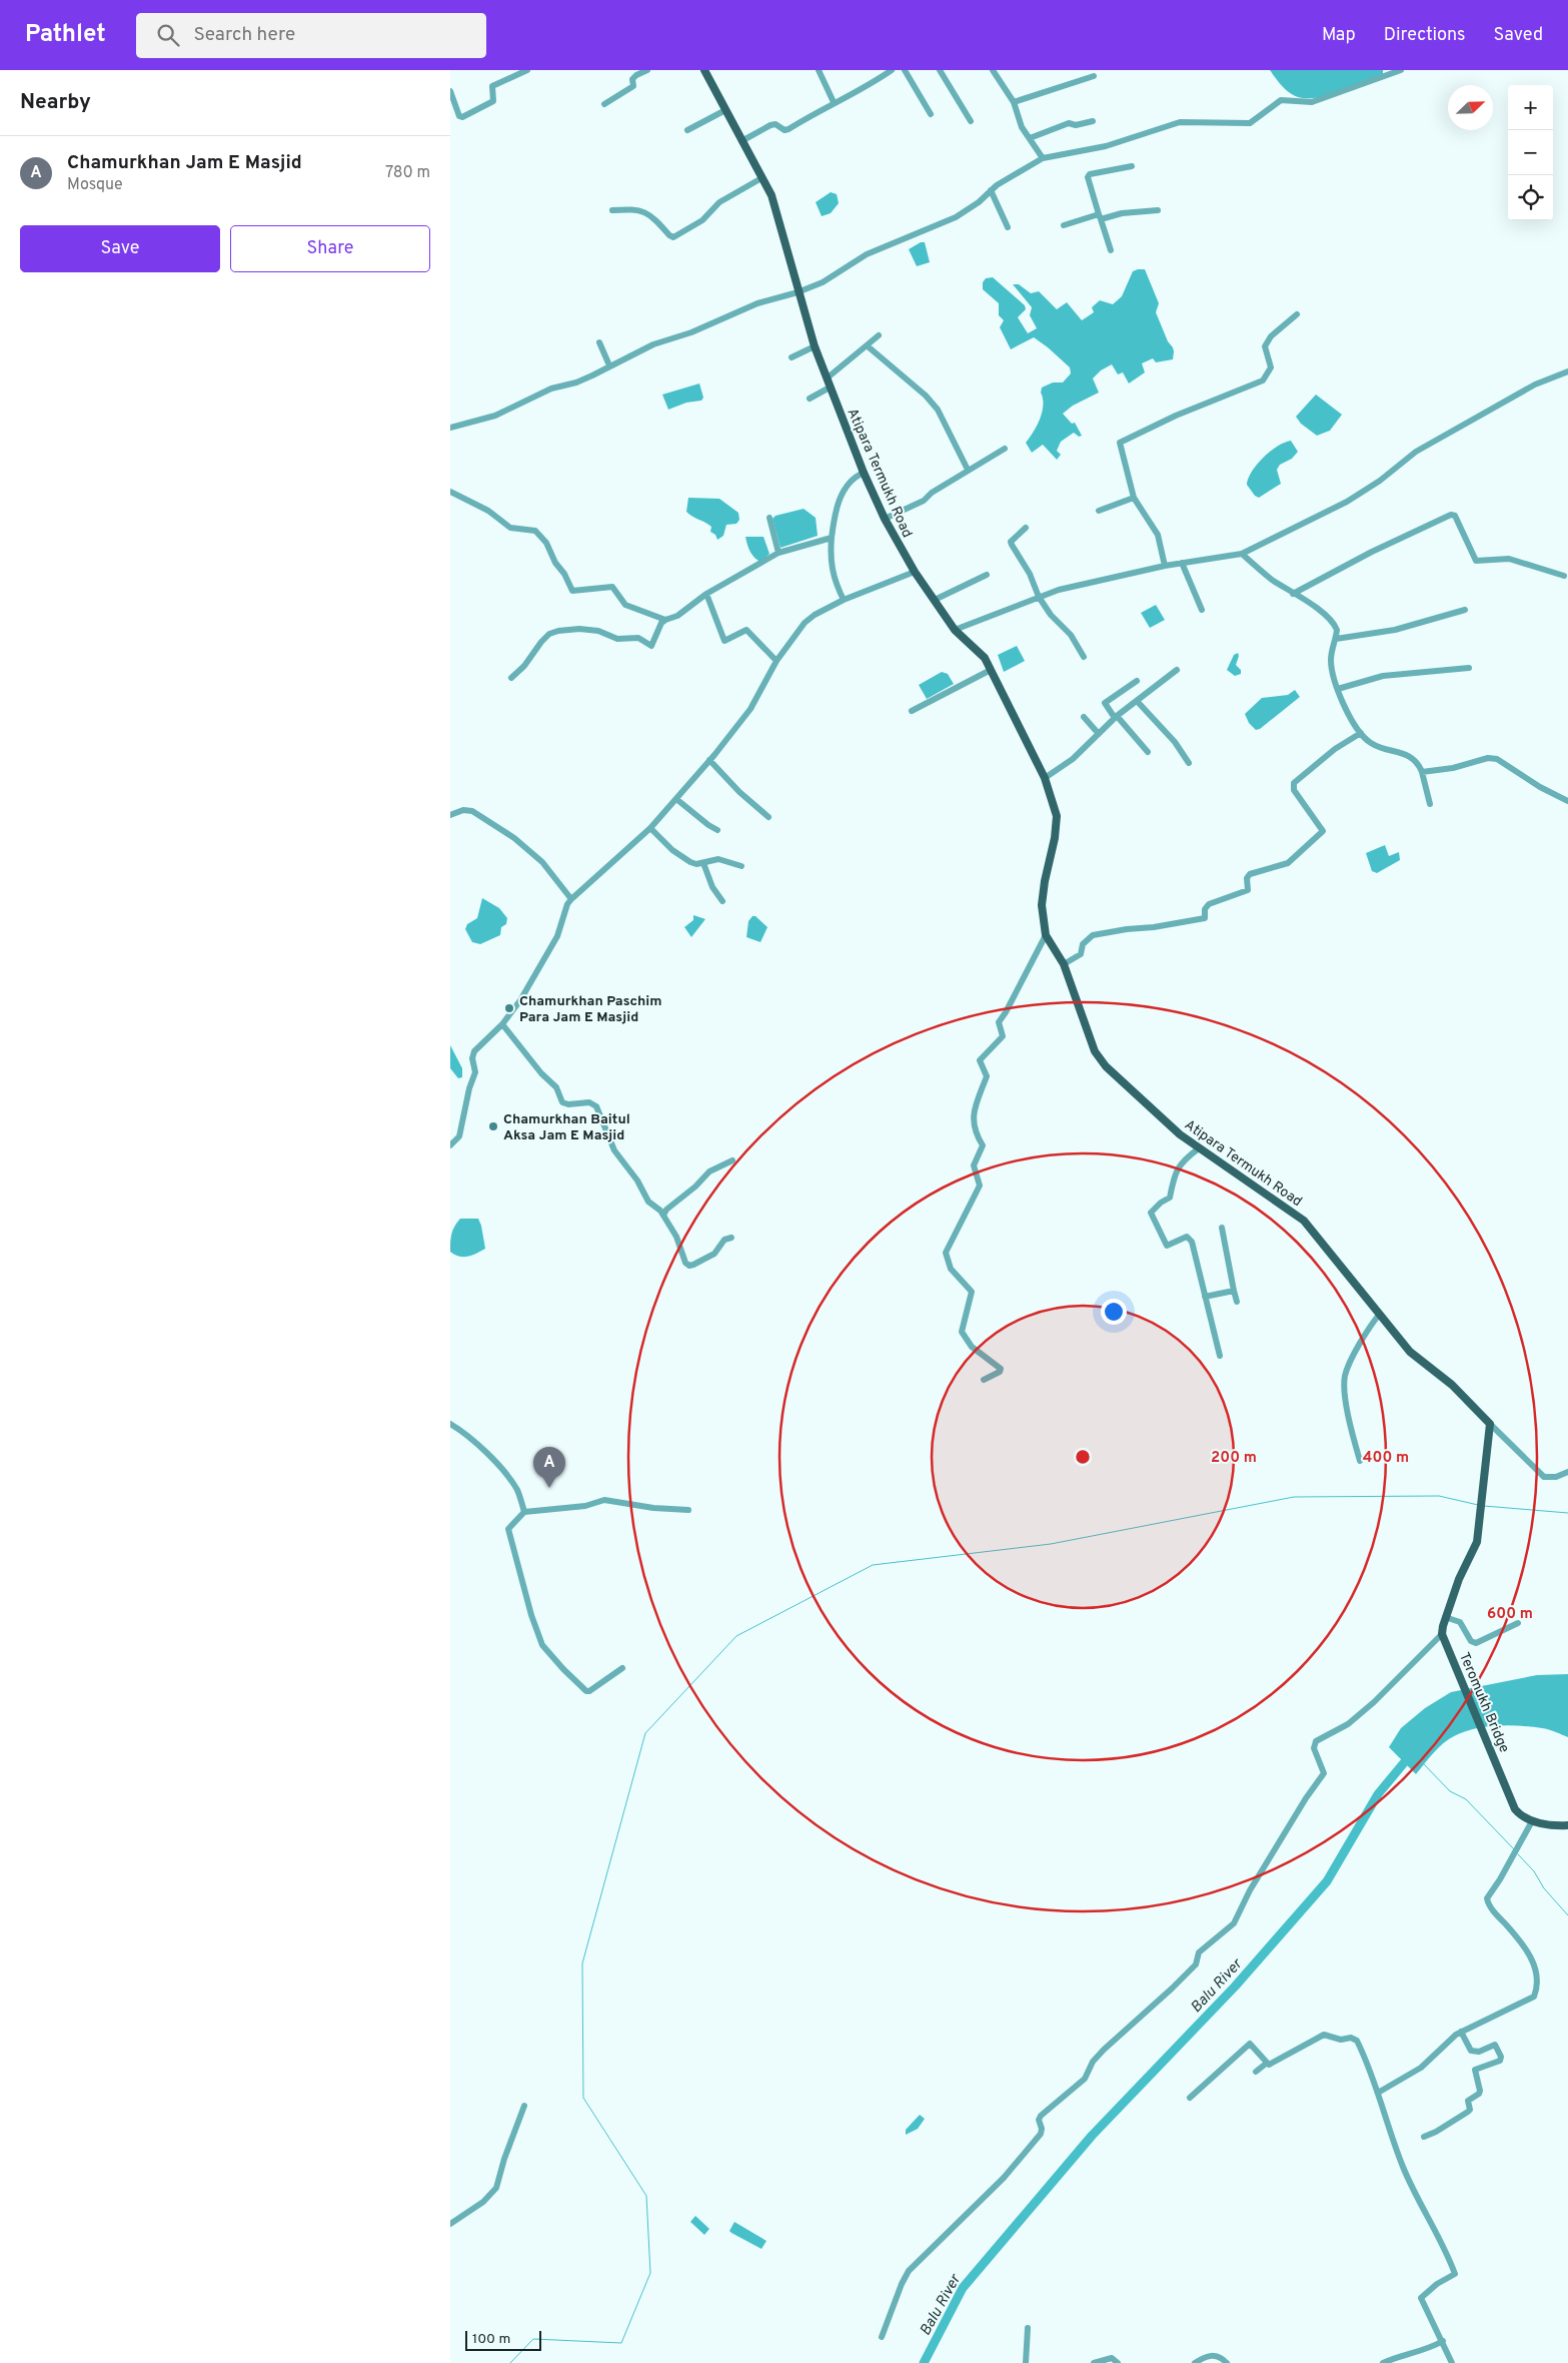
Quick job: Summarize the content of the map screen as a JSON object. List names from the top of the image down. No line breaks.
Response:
{"streets":{"main road":["Atipara Termukh Road","Teromukh Bridge"]},"water":["Balu River"],"places":["Chamurkhan Paschim Para Jam E Masjid","Chamurkhan Baitul Aksa Jam E Masjid"],"scale_bar":"100 m","north":"top right","page":{"header":"Pathlet","search":"Search here","nav":["Map","Directions","Saved"],"heading":"Nearby","map_buttons":["+","−"],"list":[{"mark":"A","name":"Chamurkhan Jam E Masjid","note":"Mosque","value":"780 m"}],"buttons":["Save","Share"],"pins":"A","scale":"100 m"},"rings":["200 m","400 m","600 m"]}
